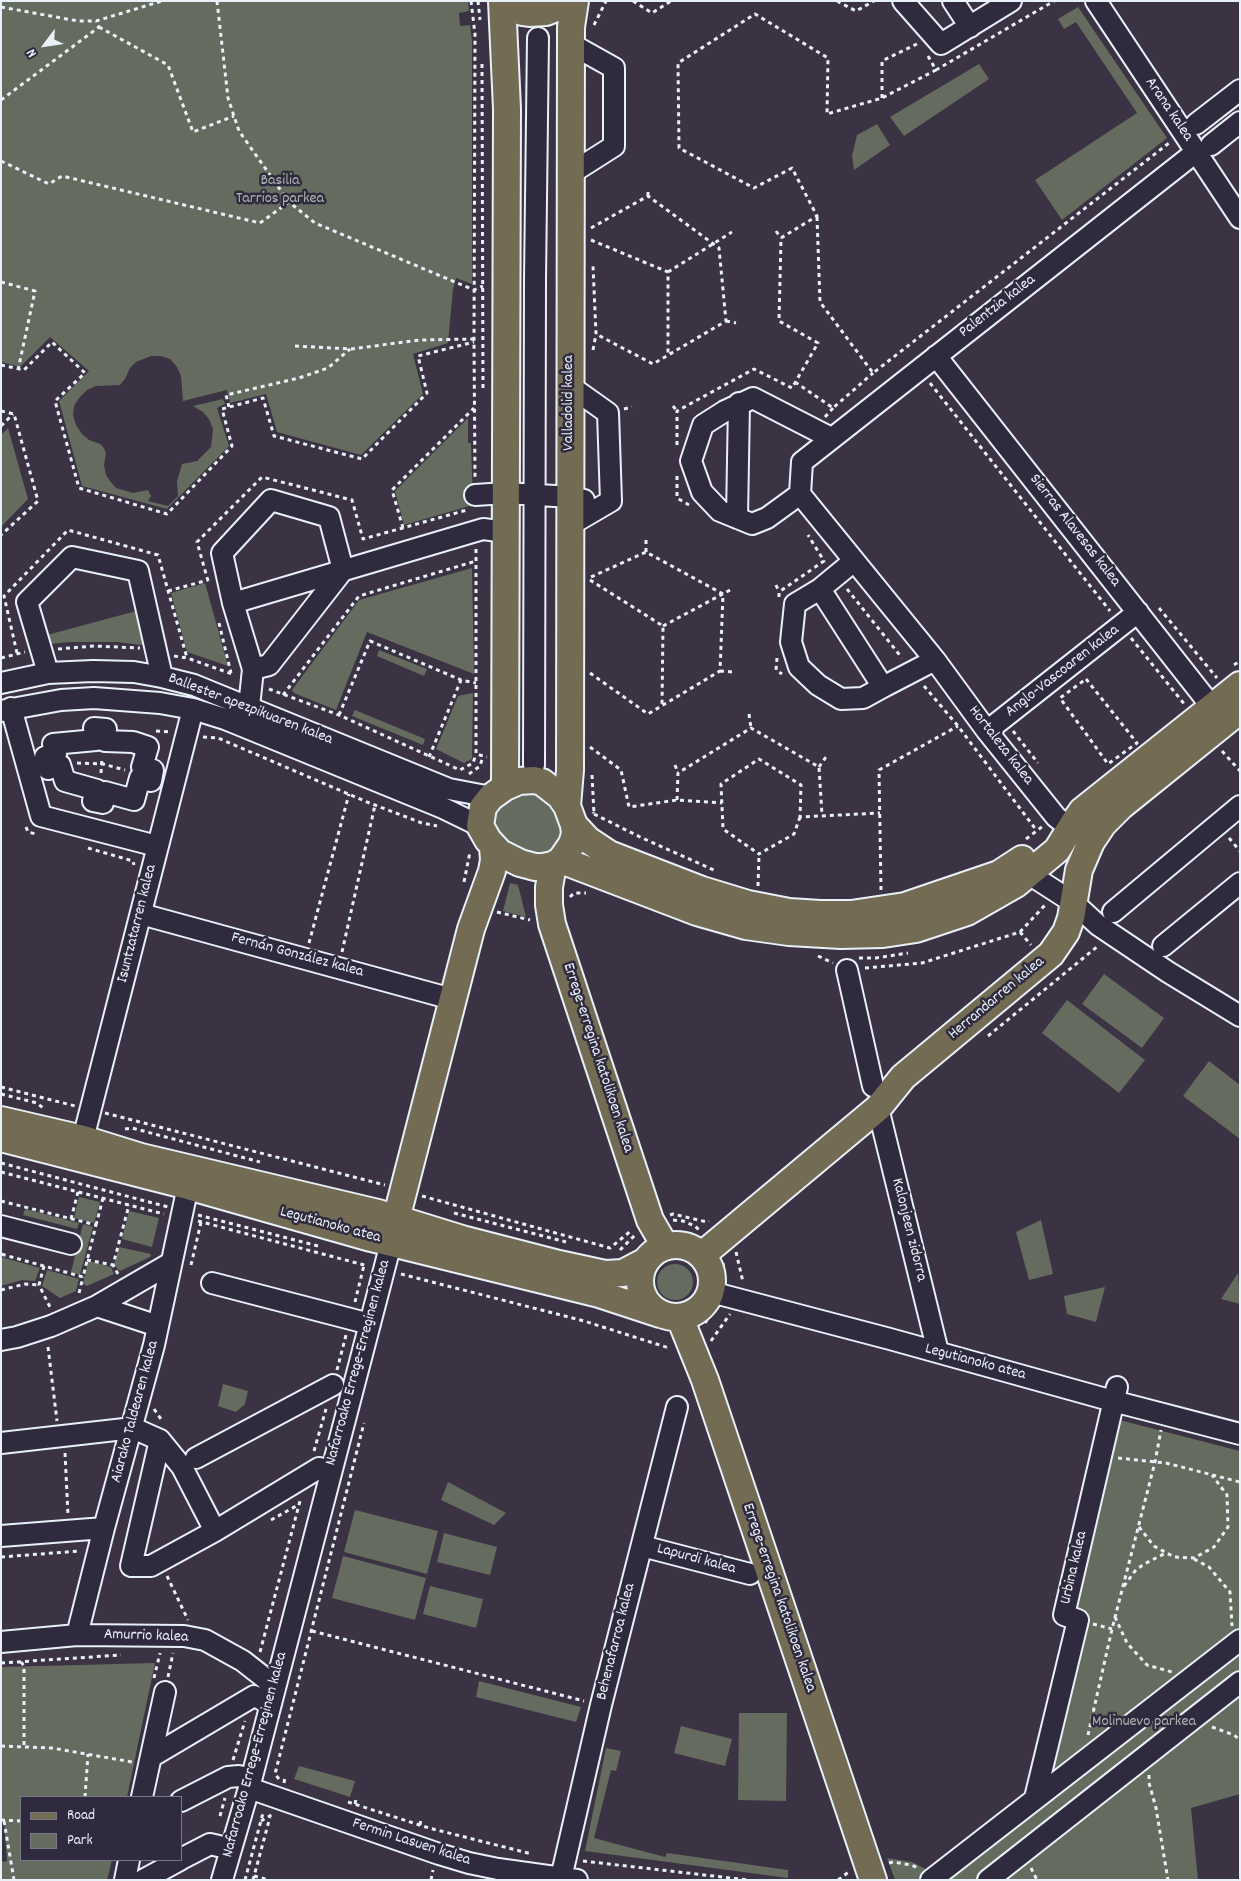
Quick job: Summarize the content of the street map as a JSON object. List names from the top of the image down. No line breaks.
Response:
{"streets":{"main road":["Valladolid kalea","Herrandarren kalea","Errege-erregina katolikoen kalea","Legutianoko atea","Nafarroako Errege-Erreginen kalea"],"street":["Arana kalea","Palentzia kalea","Sierras Alavesas kalea","Anglo-Vascoaren kalea","Ballester apezpikuaren kalea","Hortaleza kalea","Isuntzatarren kalea","Fernán González kalea","Kalonjeen zidorra","Aiarako Taldearen kalea","Lapurdi kalea","Urbina kalea","Amurrio kalea","Behenafarroa kalea","Fermin Lasuen kalea"]},"crossings":[["Arana kalea","Palentzia kalea"],["Palentzia kalea","Sierras Alavesas kalea"],["Palentzia kalea","Hortaleza kalea"],["Valladolid kalea","Ballester apezpikuaren kalea"],["Valladolid kalea","Errege-erregina katolikoen kalea"],["Valladolid kalea","Nafarroako Errege-Erreginen kalea"],["Sierras Alavesas kalea","Anglo-Vascoaren kalea"],["Anglo-Vascoaren kalea","Hortaleza kalea"],["Ballester apezpikuaren kalea","Isuntzatarren kalea"],["Ballester apezpikuaren kalea","Errege-erregina katolikoen kalea"],["Ballester apezpikuaren kalea","Nafarroako Errege-Erreginen kalea"],["Isuntzatarren kalea","Fernán González kalea"],["Isuntzatarren kalea","Legutianoko atea"],["Fernán González kalea","Nafarroako Errege-Erreginen kalea"],["Herrandarren kalea","Kalonjeen zidorra"],["Errege-erregina katolikoen kalea","Legutianoko atea"],["Errege-erregina katolikoen kalea","Nafarroako Errege-Erreginen kalea"],["Legutianoko atea","Kalonjeen zidorra"],["Legutianoko atea","Nafarroako Errege-Erreginen kalea"],["Legutianoko atea","Aiarako Taldearen kalea"],["Legutianoko atea","Urbina kalea"],["Nafarroako Errege-Erreginen kalea","Amurrio kalea"],["Nafarroako Errege-Erreginen kalea","Fermin Lasuen kalea"],["Aiarako Taldearen kalea","Amurrio kalea"],["Lapurdi kalea","Behenafarroa kalea"],["Behenafarroa kalea","Fermin Lasuen kalea"]],"parks":["Basilia Tarrios parkea","Molinuevo parkea"],"legend":["Road","Park"],"north":"bottom left"}
